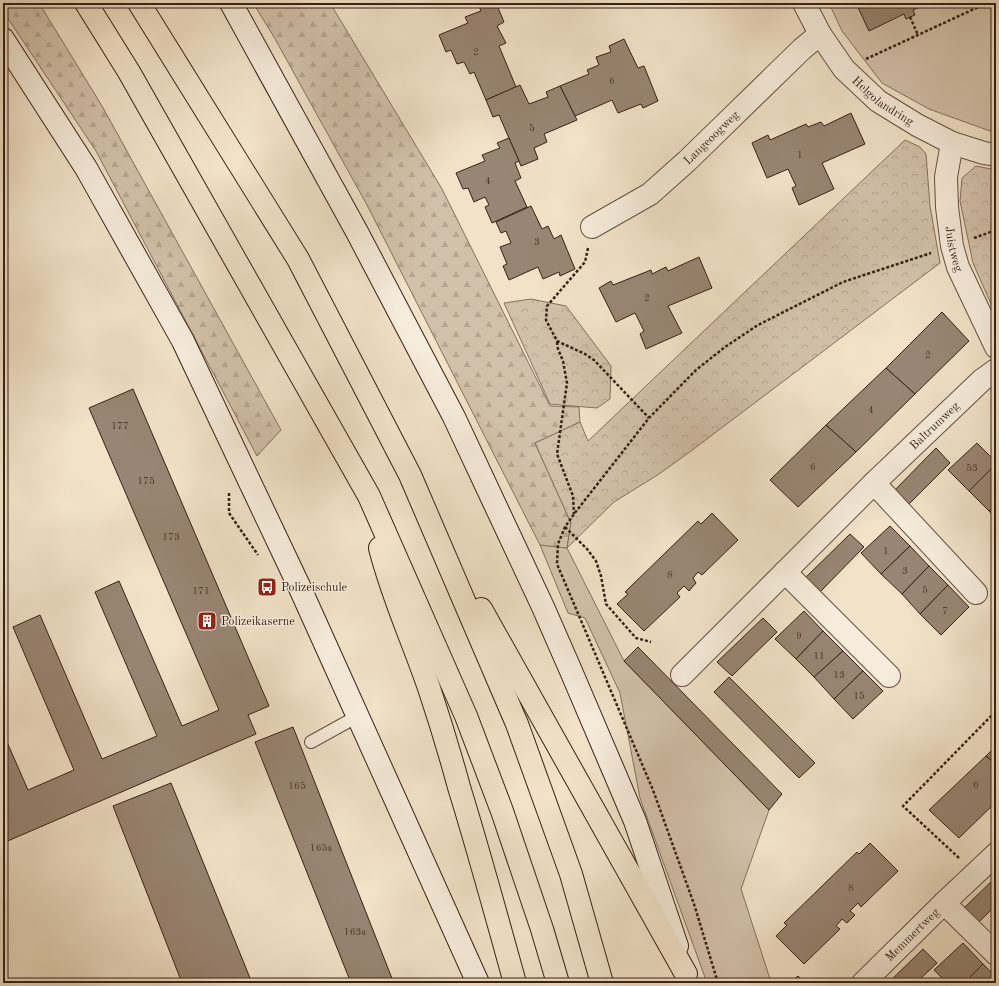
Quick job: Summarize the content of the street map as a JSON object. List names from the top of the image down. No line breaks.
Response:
{"streets":{"main road":["Helgolandring","Langeoogweg","Juistweg","Baltrumweg","Memmertweg"]},"crossings":[["Helgolandring","Langeoogweg"],["Helgolandring","Juistweg"]],"places":{"bus stop":["Polizeischule"],"building":["Polizeikaserne"]},"house_numbers":["2","6","5","1","4","3","2","2","4","177","6","53","175","173","1","3","8","5","171","7","9","11","13","15","6","165","165a","8","163a"]}
